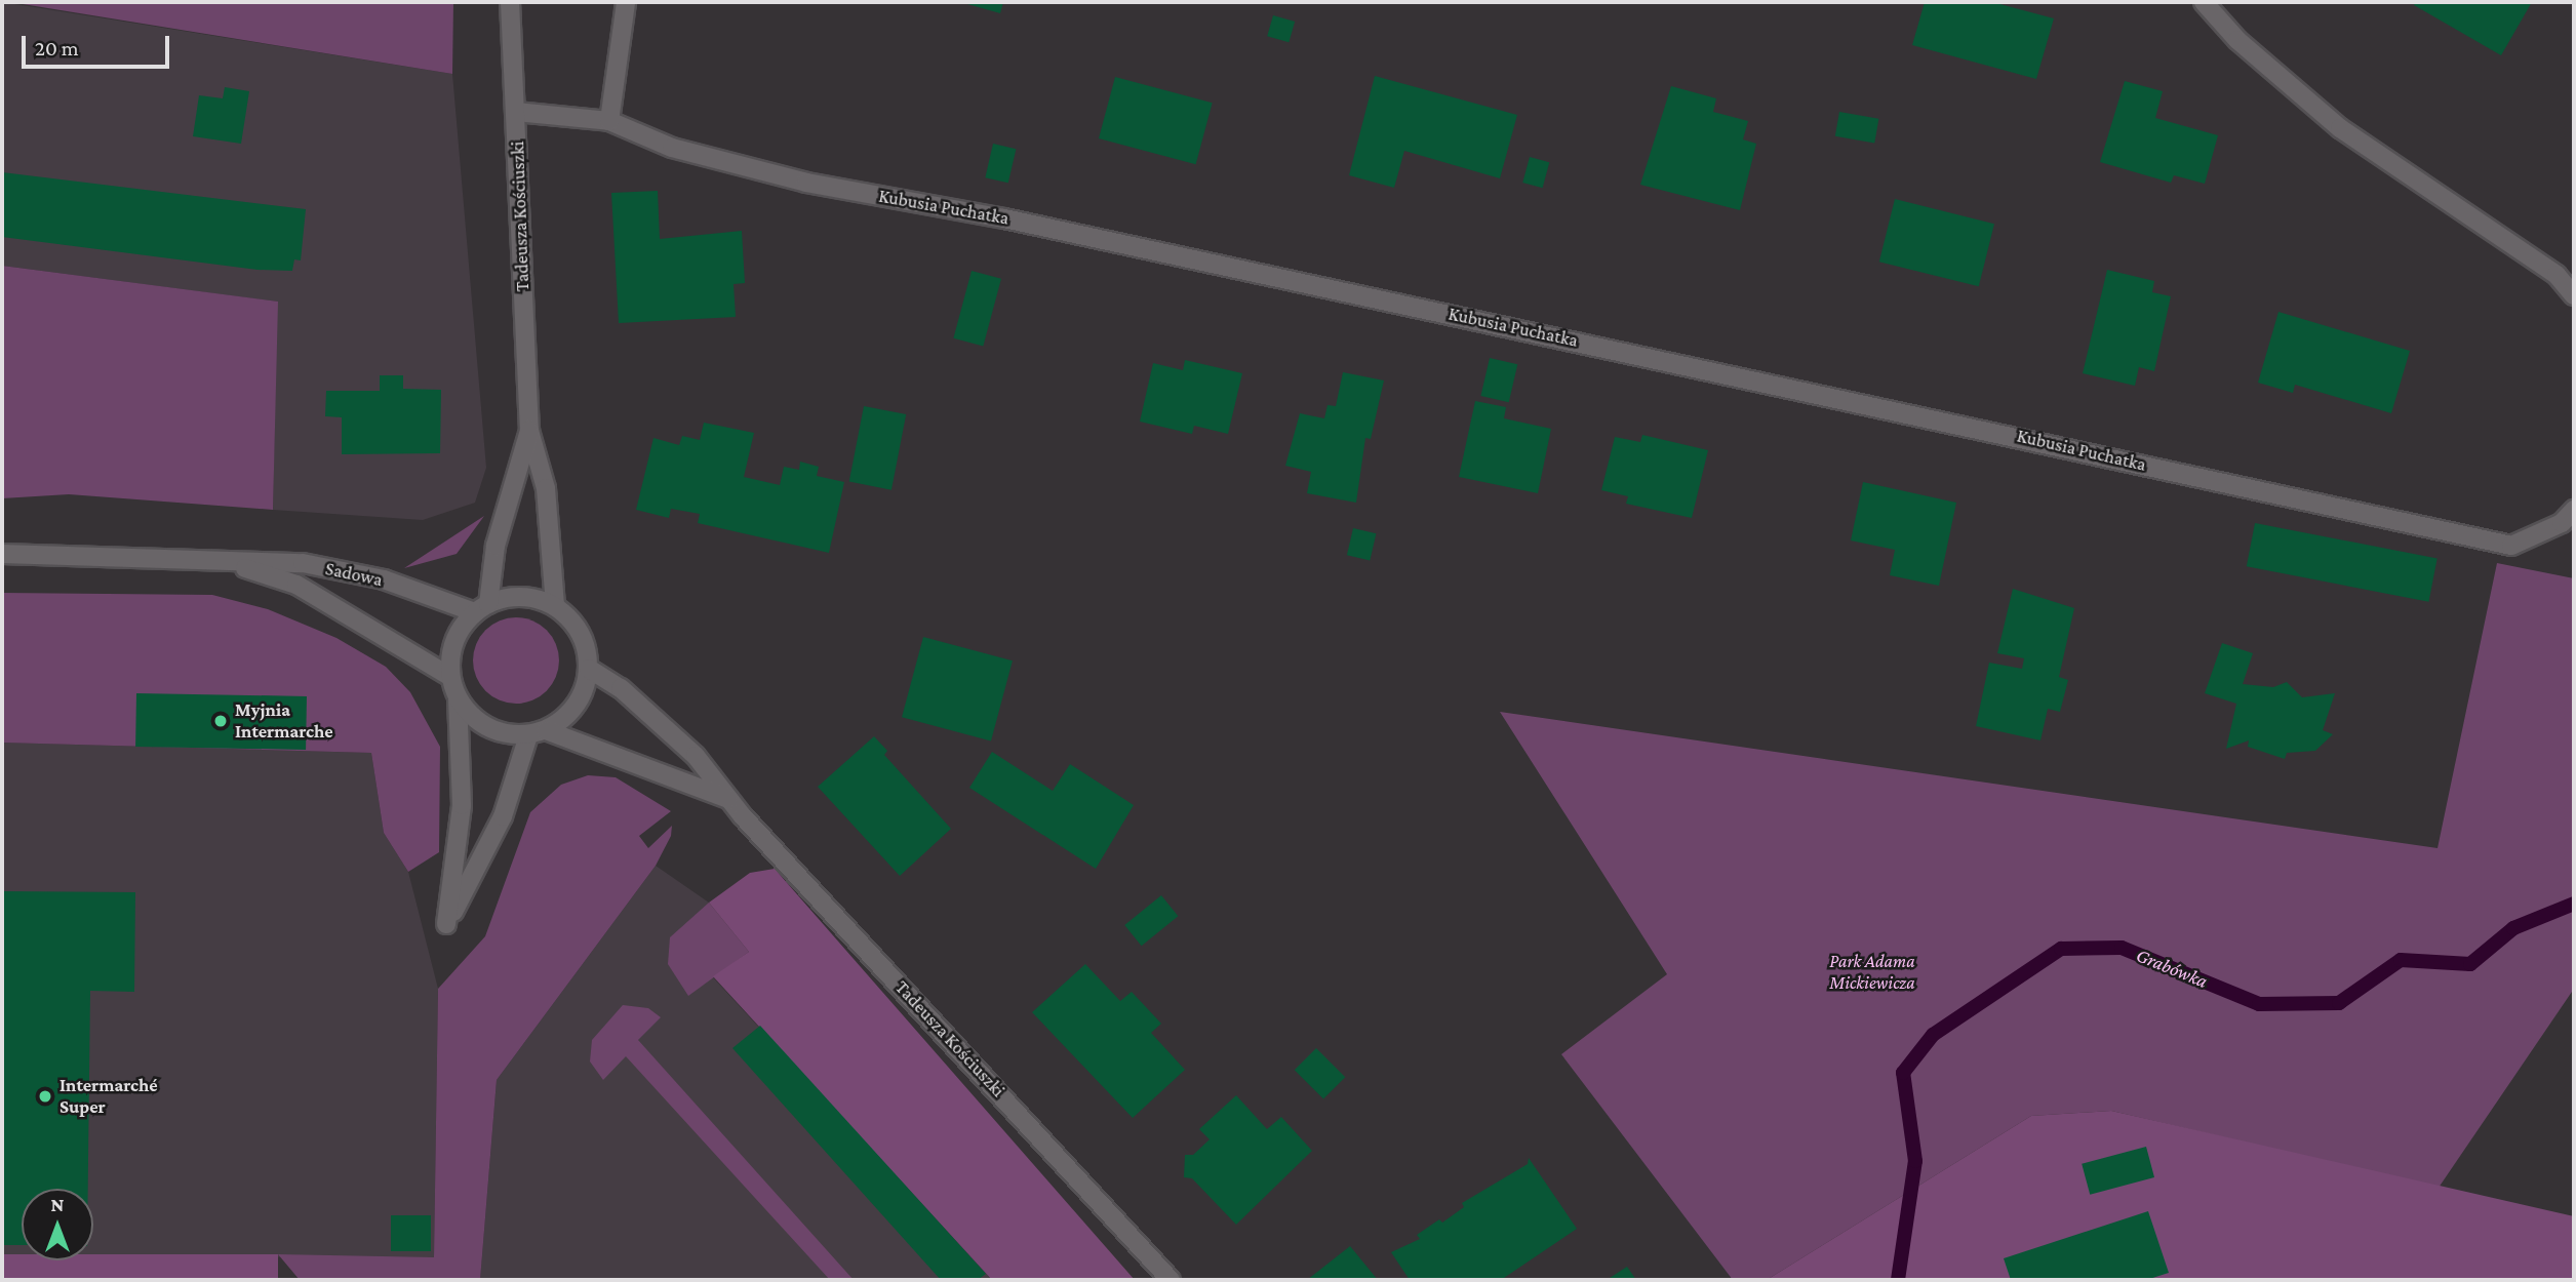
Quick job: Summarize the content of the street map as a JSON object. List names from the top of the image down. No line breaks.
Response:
{"streets":{"street":["Kubusia Puchatka","Tadeusza Kościuszki","Sadowa"]},"crossings":[["Kubusia Puchatka","Tadeusza Kościuszki"],["Tadeusza Kościuszki","Sadowa"]],"water":["Grabówka"],"parks":["Park Adama Mickiewicza"],"places":["Myjnia Intermarche","Intermarché Super"],"scale_bar":"20 m","north":"top"}
